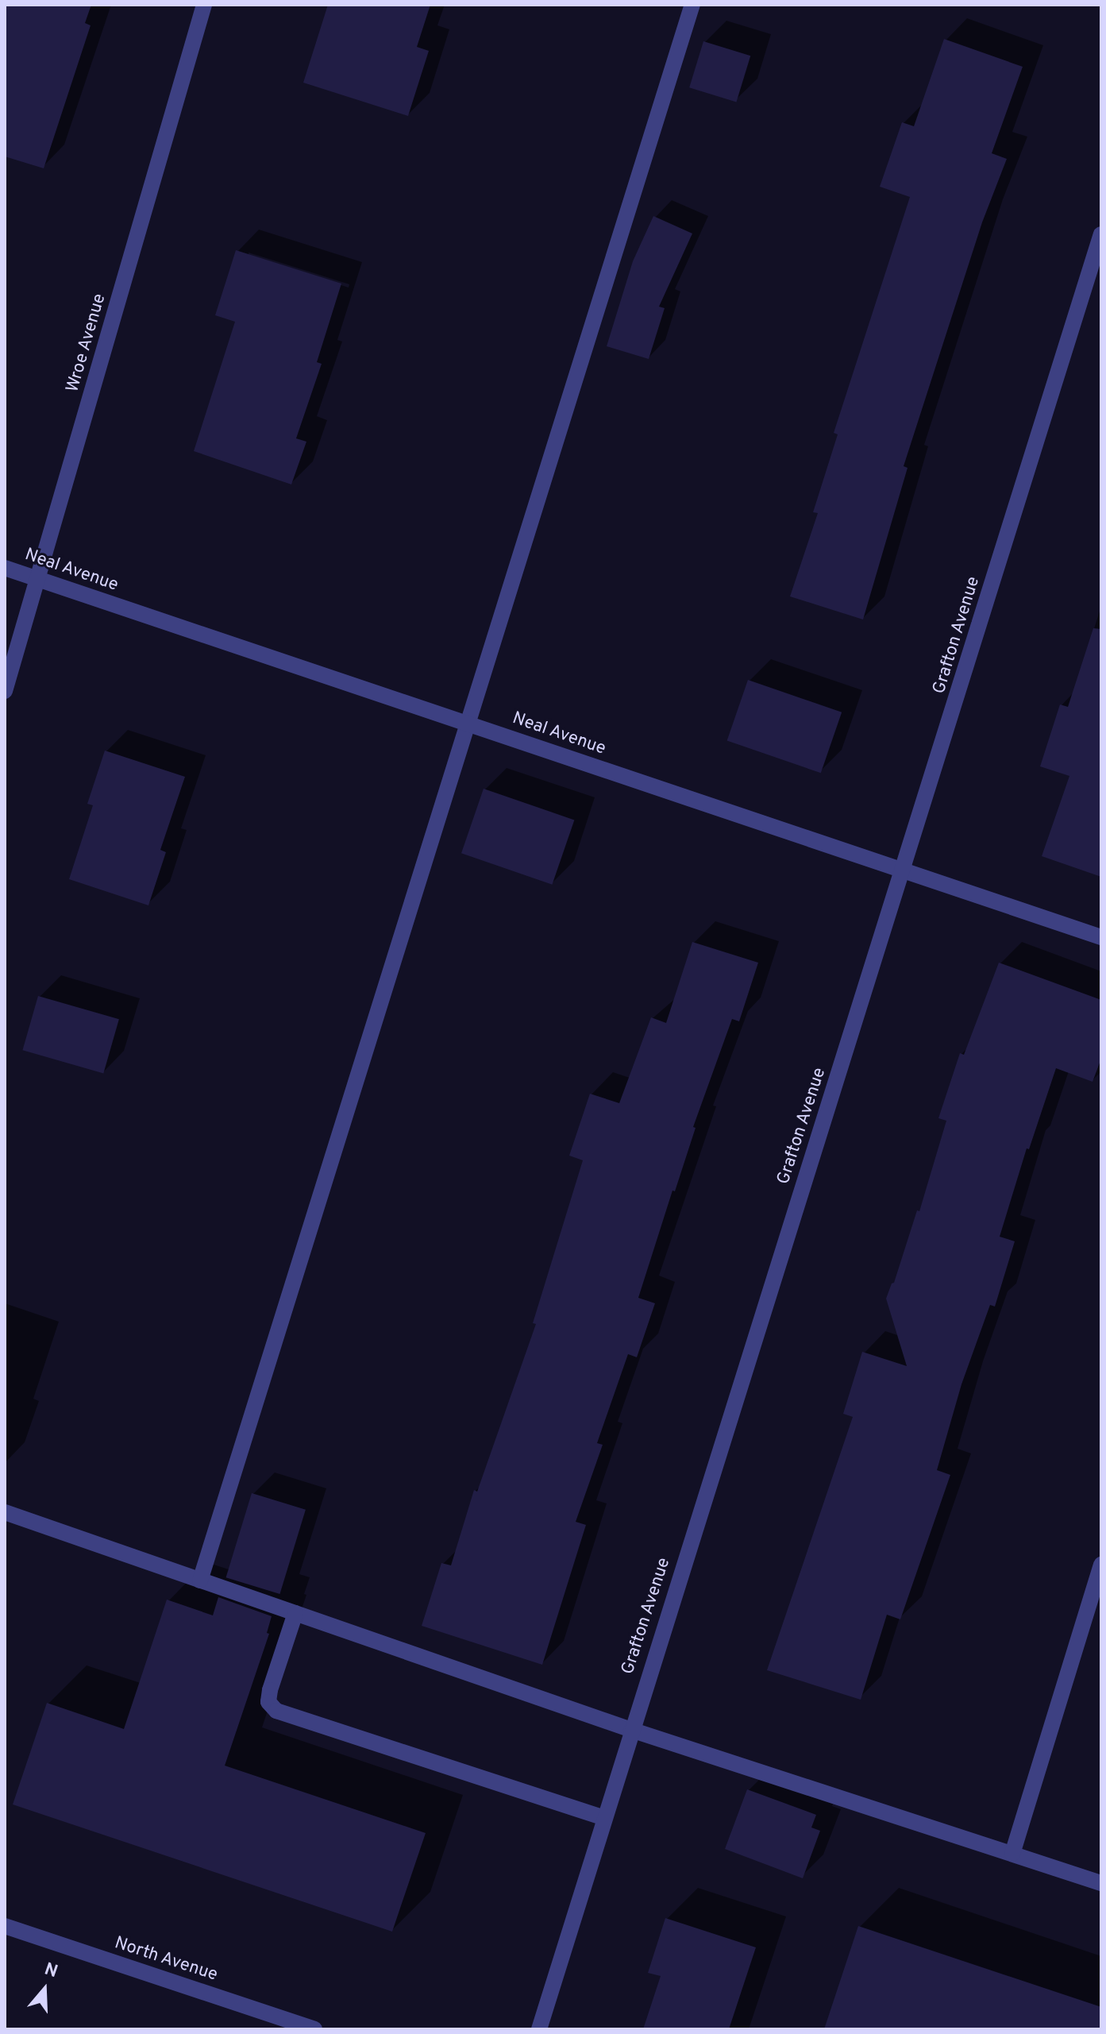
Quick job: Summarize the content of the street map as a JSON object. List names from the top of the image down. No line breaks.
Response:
{"streets":{"street":["Wroe Avenue","Neal Avenue","Grafton Avenue","North Avenue"]},"crossings":[["Wroe Avenue","Neal Avenue"],["Neal Avenue","Grafton Avenue"]],"north":"top"}
